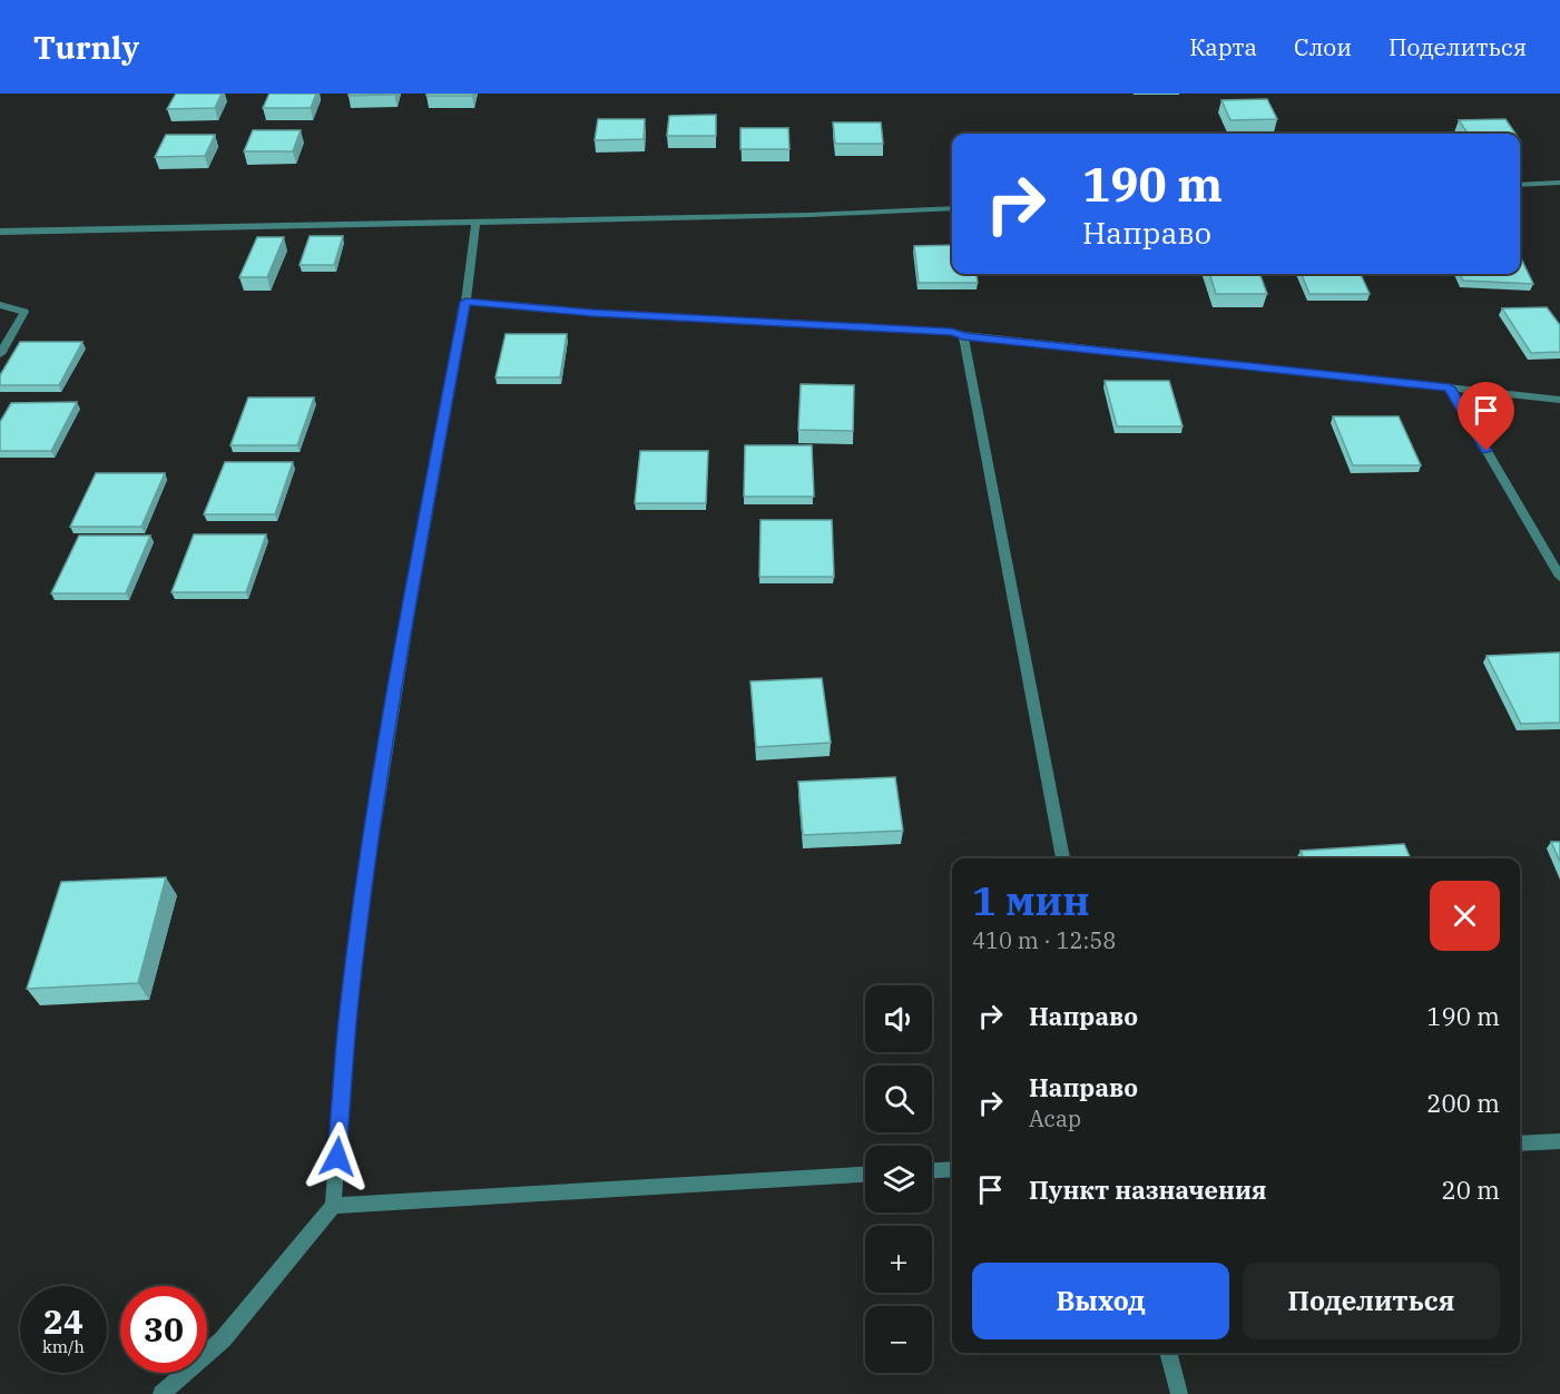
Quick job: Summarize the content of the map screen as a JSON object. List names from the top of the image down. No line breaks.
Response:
{"page":{"header":"Turnly","nav":["Карта","Слои","Поделиться"],"turn":["190 m","Направо"],"heading":["1 мин","410 m · 12:58"],"list":[{"name":"Направо","value":"190 m"},{"name":"Направо","note":"Асар","value":"200 m"},{"name":"Пункт назначения","value":"20 m"}],"map_buttons":["+","−"],"buttons":["Выход","Поделиться"],"speed":"24 km/h","limit":"30"}}
